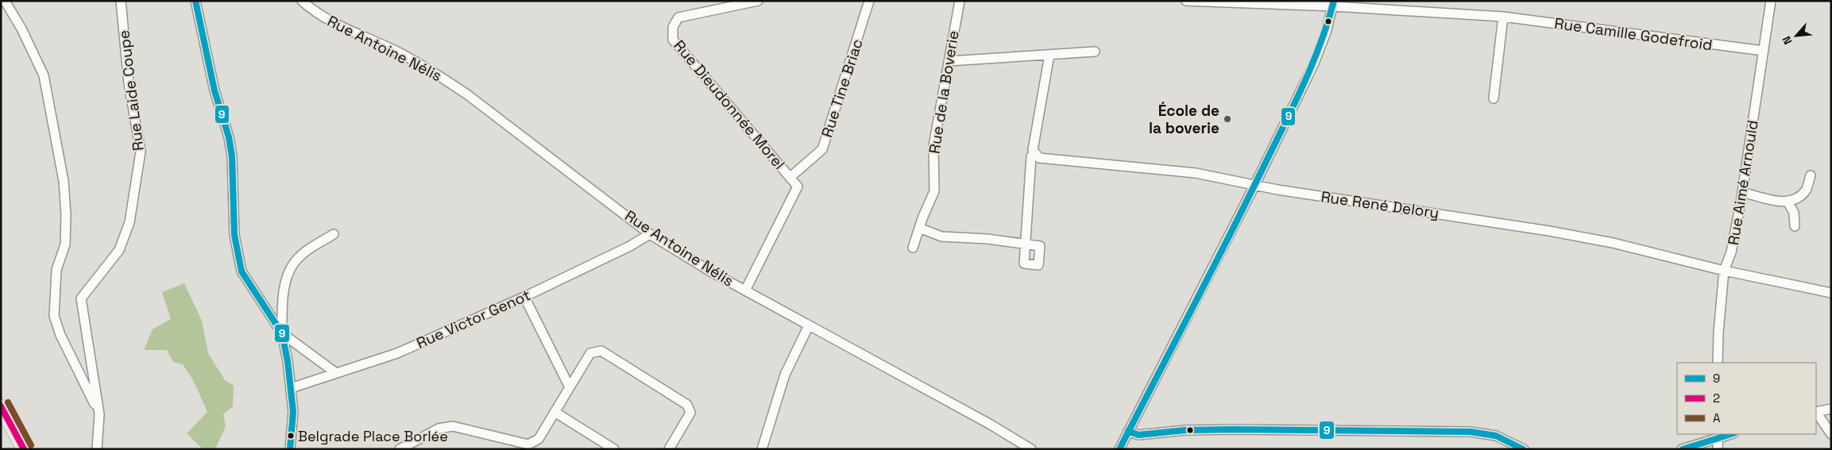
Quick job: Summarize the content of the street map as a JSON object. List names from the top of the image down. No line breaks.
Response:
{"streets":{"street":["Rue Camille Godefroid","Rue Antoine Nélis","Rue Tine Briac","Rue Laide Coupe","Rue de la Boverie","Rue Dieudonnée Morel","Rue Aimé Arnould","Rue René Delory","Rue Victor Genot"]},"crossings":[["Rue Camille Godefroid","Rue Aimé Arnould"],["Rue Antoine Nélis","Rue Victor Genot"],["Rue Tine Briac","Rue Dieudonnée Morel"],["Rue Aimé Arnould","Rue René Delory"]],"places":["École de la boverie","Belgrade Place Borlée"],"lines":["transit line 9","transit line A","transit line 2"],"legend":["9","2","A"],"north":"bottom left"}
